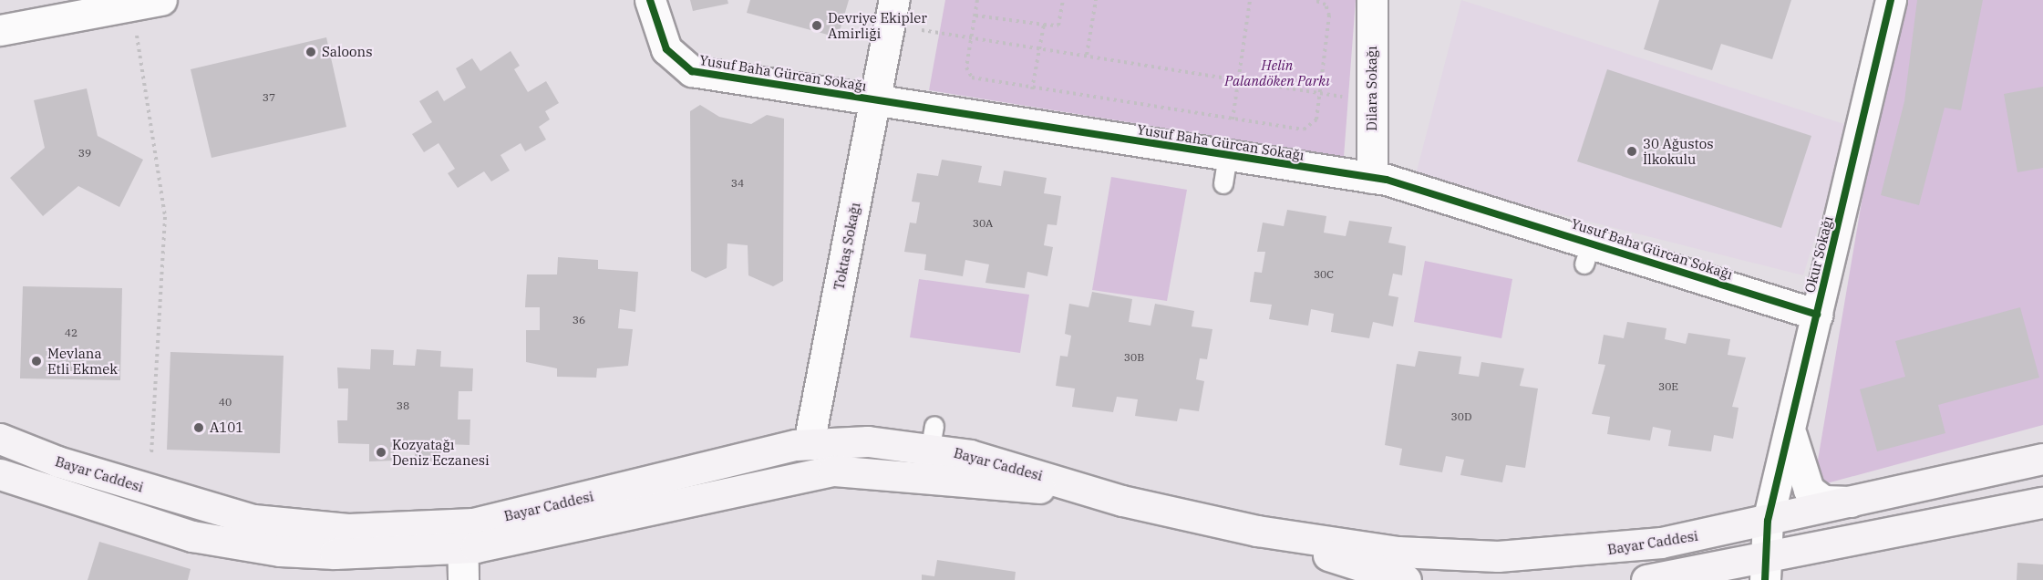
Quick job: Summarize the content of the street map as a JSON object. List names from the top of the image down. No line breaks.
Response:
{"streets":{"main road":["Bayar Caddesi"],"street":["Yusuf Baha Gürcan Sokağı","Dilara Sokağı","Toktaş Sokağı","Okur Sokağı"]},"crossings":[["Yusuf Baha Gürcan Sokağı","Dilara Sokağı"],["Yusuf Baha Gürcan Sokağı","Toktaş Sokağı"],["Yusuf Baha Gürcan Sokağı","Okur Sokağı"],["Toktaş Sokağı","Bayar Caddesi"],["Okur Sokağı","Bayar Caddesi"]],"parks":["Helin Palandöken Parkı"],"places":["Devriye Ekipler Amirliği","Saloons","30 Ağustos İlkokulu","Mevlana Etli Ekmek","A101","Kozyatağı Deniz Eczanesi"],"house_numbers":["37","39","34","30A","30C","36","42","30B","30E","40","38","30D"]}
